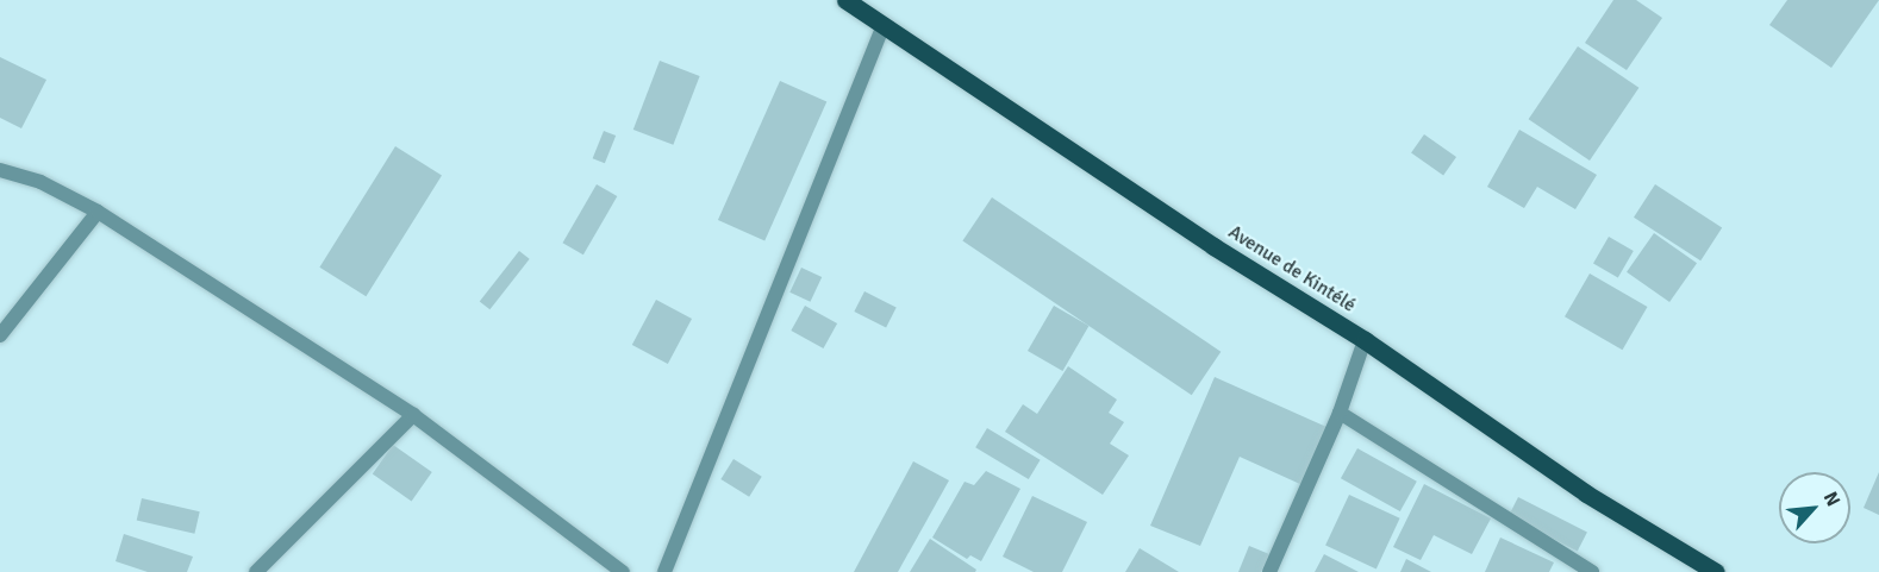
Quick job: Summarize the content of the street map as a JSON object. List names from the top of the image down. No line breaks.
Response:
{"streets":{"main road":["Avenue de Kintélé"]},"north":"top right"}
